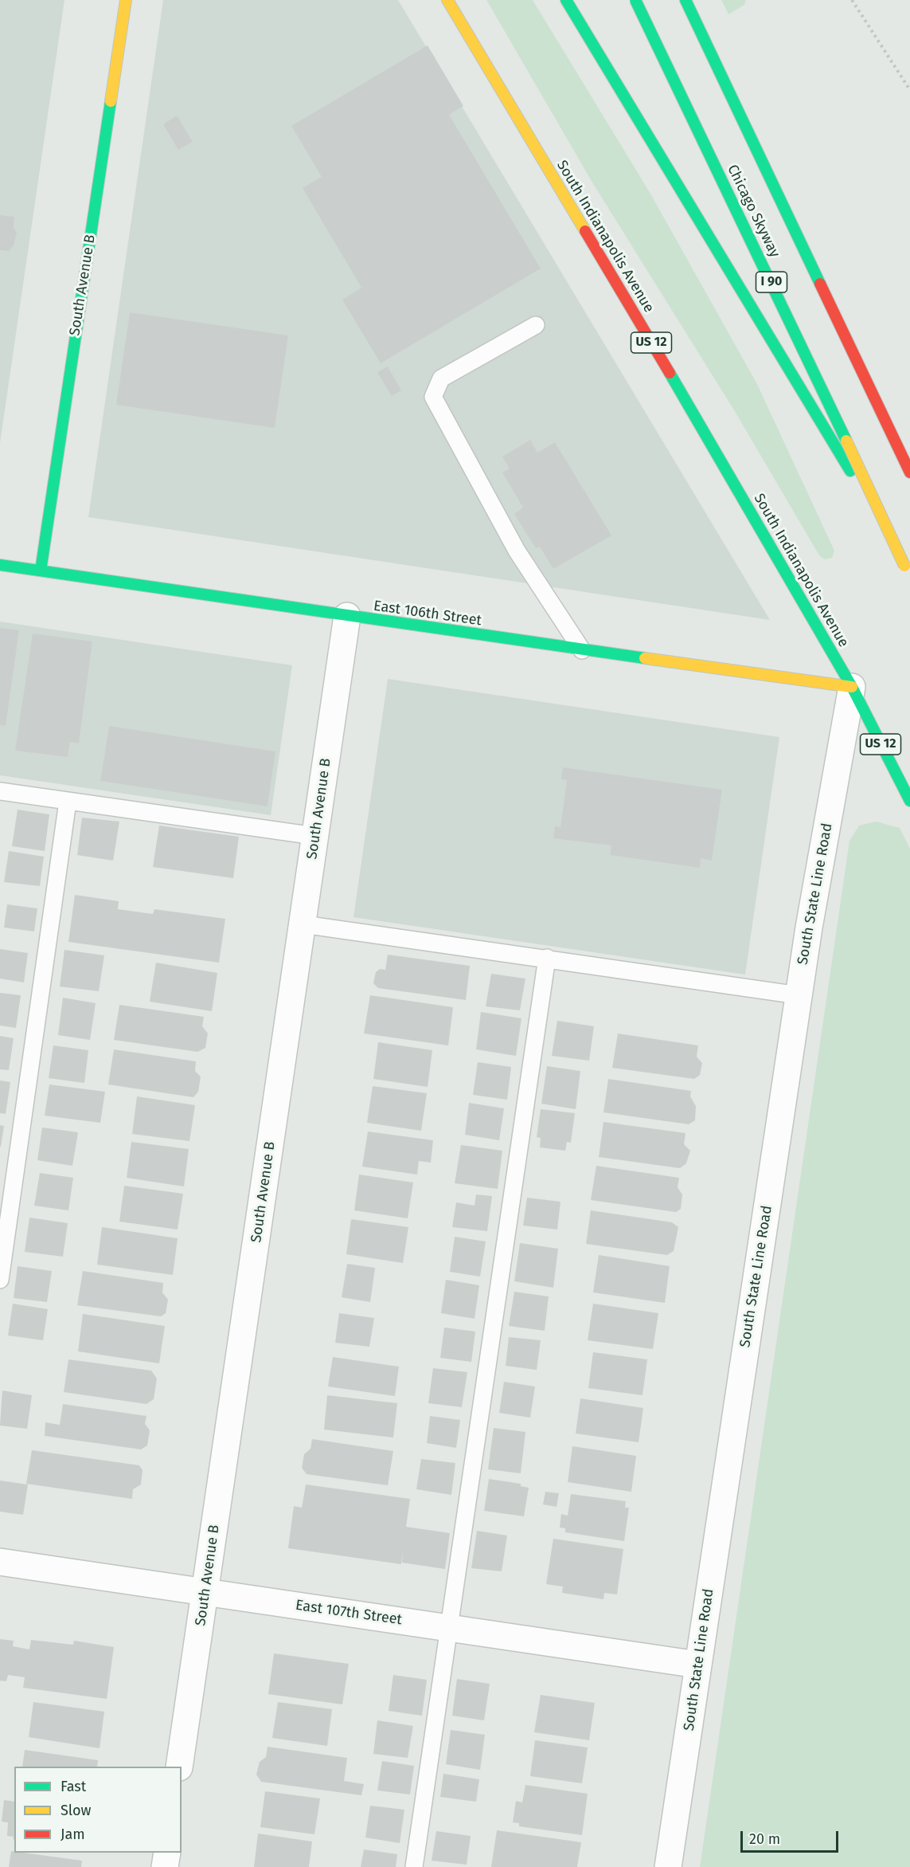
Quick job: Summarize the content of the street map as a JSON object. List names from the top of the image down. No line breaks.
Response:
{"streets":{"main road":["Chicago Skyway","South Indianapolis Avenue","I 90","South Avenue B","US 12","East 106th Street"],"street":["South State Line Road","East 107th Street"]},"crossings":[["Chicago Skyway","I 90"],["South Indianapolis Avenue","US 12"],["South Indianapolis Avenue","East 106th Street"],["South Indianapolis Avenue","South State Line Road"],["South Avenue B","East 106th Street"],["South Avenue B","East 107th Street"],["US 12","East 106th Street"],["US 12","South State Line Road"],["East 106th Street","South State Line Road"],["South State Line Road","East 107th Street"]],"legend":["Fast","Slow","Jam"],"scale_bar":"20 m"}
